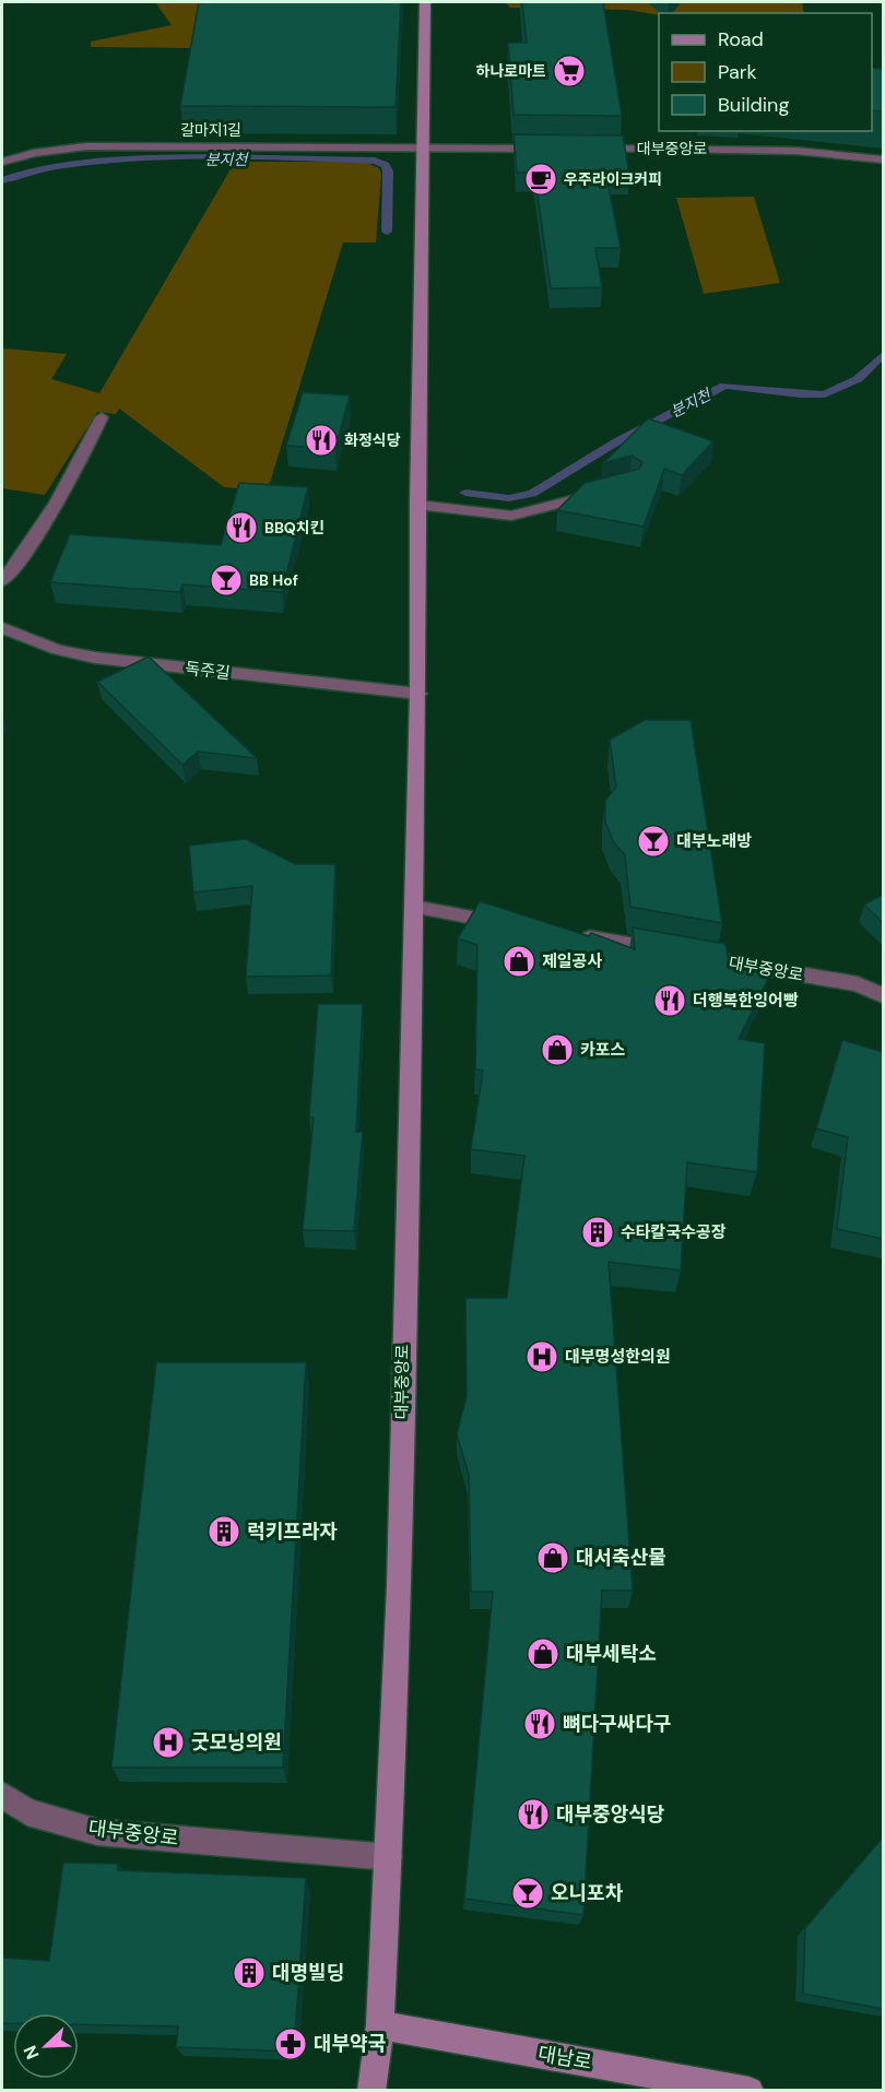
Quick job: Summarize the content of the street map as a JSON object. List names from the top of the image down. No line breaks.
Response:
{"streets":{"street":["대부중앙로","대남로"],"lane":["갈마지1길","독주길"]},"crossings":[["갈마지1길","대부중앙로"],["대부중앙로","독주길"],["대부중앙로","대남로"]],"water":["분지천"],"places":{"supermarket":["하나로마트"],"cafe":["우주라이크커피"],"restaurant":["화정식당","BBQ치킨","더행복한잉어빵","뼈다구싸다구","대부중앙식당"],"bar":["BB Hof","대부노래방","오니포차"],"shop":["제일공사","카포스","대서축산물","대부세탁소"],"building":["수타칼국수공장","럭키프라자","대명빌딩"],"hospital":["대부명성한의원","굿모닝의원"],"pharmacy":["대부약국"]},"legend":["Road","Park","Building"],"north":"bottom left"}
